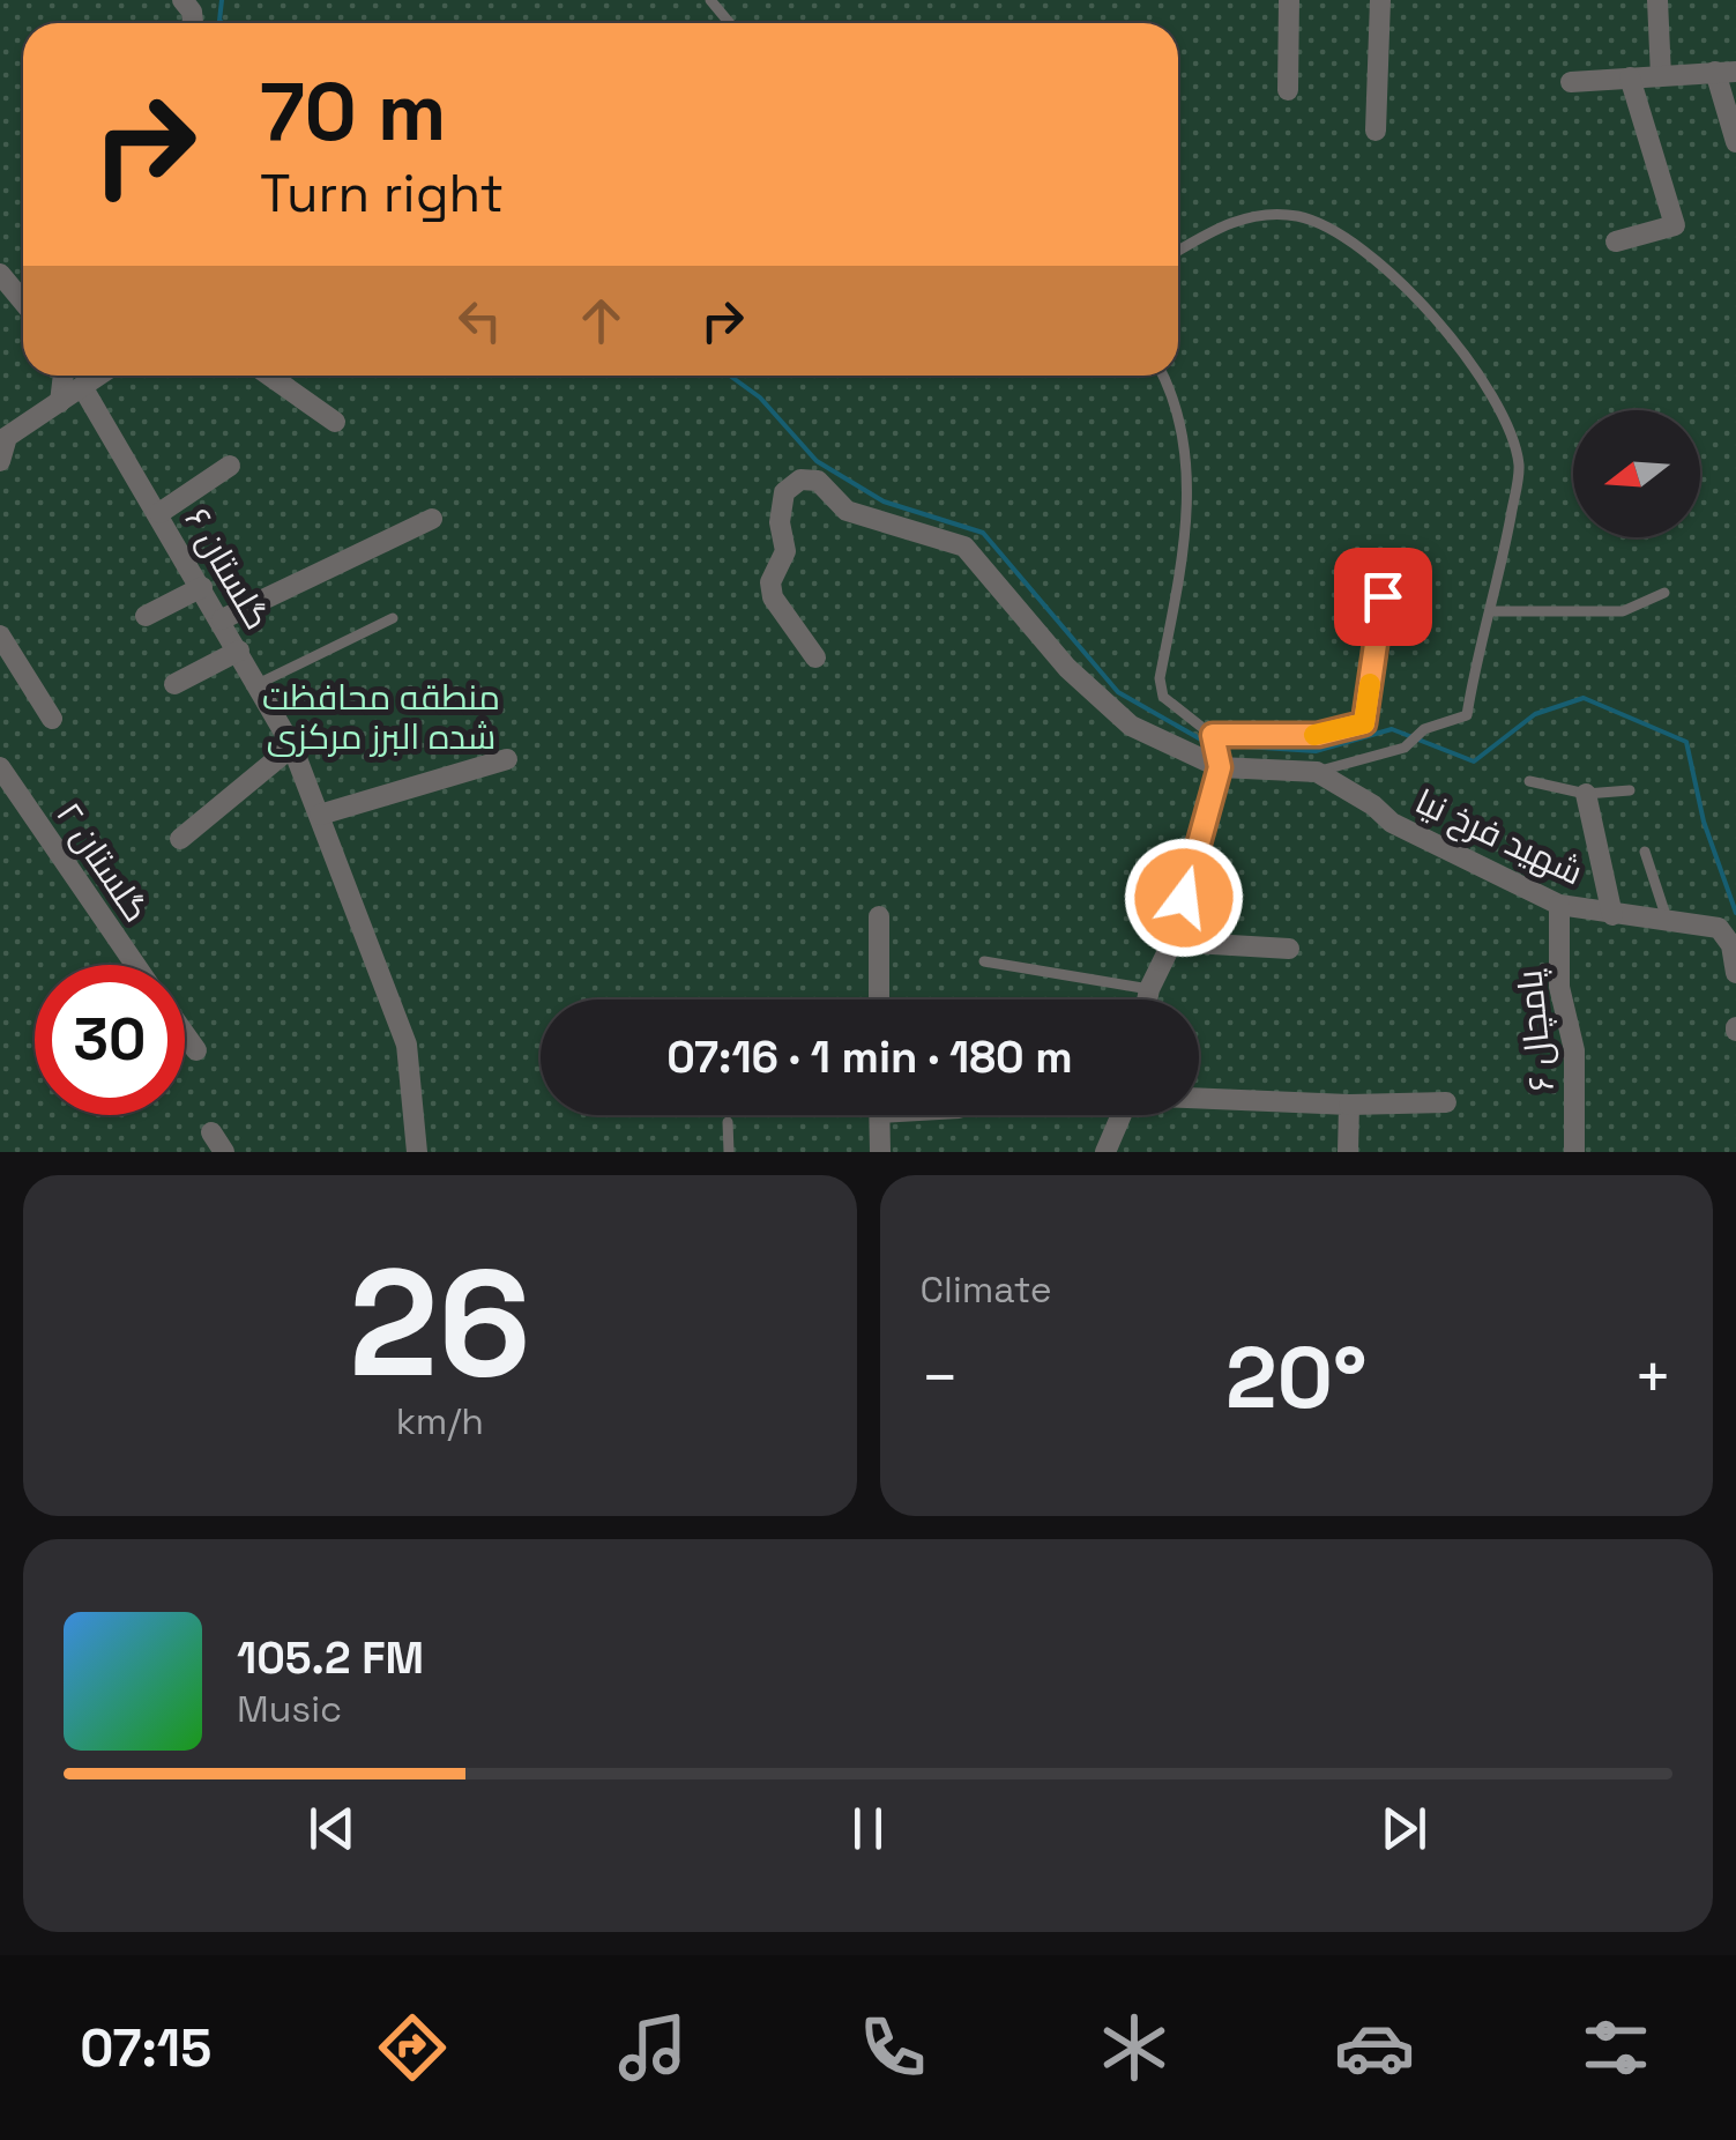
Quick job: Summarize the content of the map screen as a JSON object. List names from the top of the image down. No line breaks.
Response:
{"streets":{"street":["گلستان ۶","شهید فرخ نیا","گلستان ۲","پامچال ۶"]},"crossings":[["شهید فرخ نیا","پامچال ۶"]],"parks":["منطقه محافظت شده البرز مرکزی"],"north":"left","page":{"turn":["70 m","Turn right"],"limit":"30","trip":"07:16 · 1 min · 180 m","tile":[["26","km/h"],"Climate"],"heat":["−","20°","+"],"song":["105.2 FM","Music"],"tabs":"07:15"}}
